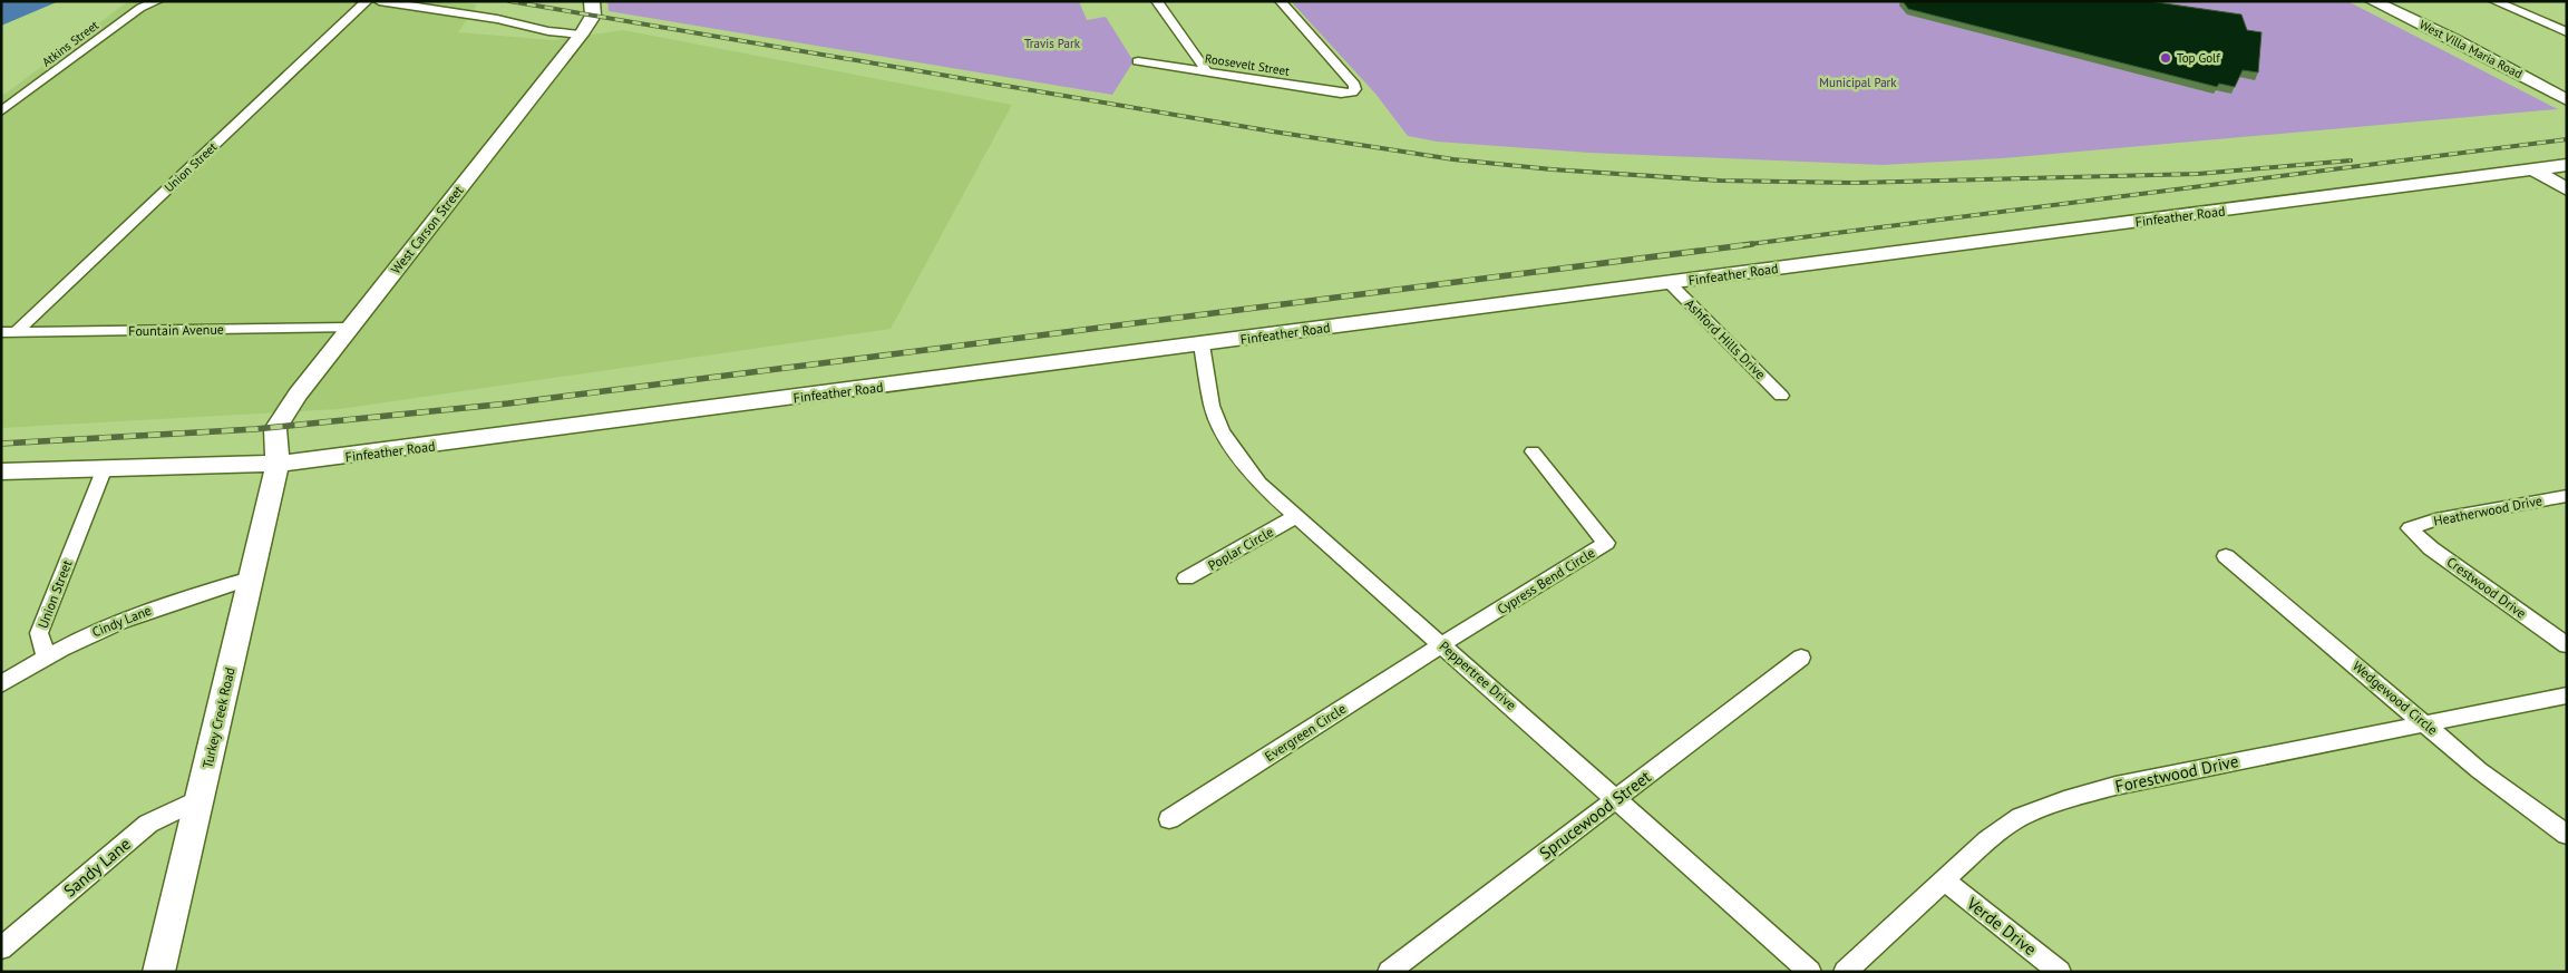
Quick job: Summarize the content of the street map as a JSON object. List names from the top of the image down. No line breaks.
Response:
{"streets":{"street":["Atkins Street","West Villa Maria Road","Roosevelt Street","Union Street","Finfeather Road","West Carson Street","Fountain Avenue","Ashford Hills Drive","Heatherwood Drive","Poplar Circle","Cypress Bend Circle","Crestwood Drive","Cindy Lane","Peppertree Drive","Wedgewood Circle","Turkey Creek Road","Evergreen Circle","Forestwood Drive","Sprucewood Street","Sandy Lane","Verde Drive"]},"crossings":[["Union Street","Finfeather Road"],["Union Street","Fountain Avenue"],["Union Street","Cindy Lane"],["Finfeather Road","West Carson Street"],["Finfeather Road","Ashford Hills Drive"],["Finfeather Road","Peppertree Drive"],["Finfeather Road","Turkey Creek Road"],["West Carson Street","Fountain Avenue"],["West Carson Street","Turkey Creek Road"],["Heatherwood Drive","Crestwood Drive"],["Poplar Circle","Peppertree Drive"],["Cypress Bend Circle","Peppertree Drive"],["Cypress Bend Circle","Evergreen Circle"],["Cindy Lane","Turkey Creek Road"],["Peppertree Drive","Evergreen Circle"],["Peppertree Drive","Sprucewood Street"],["Wedgewood Circle","Forestwood Drive"],["Turkey Creek Road","Sandy Lane"],["Forestwood Drive","Verde Drive"]],"parks":["Travis Park","Municipal Park"],"places":["Top Golf"]}
